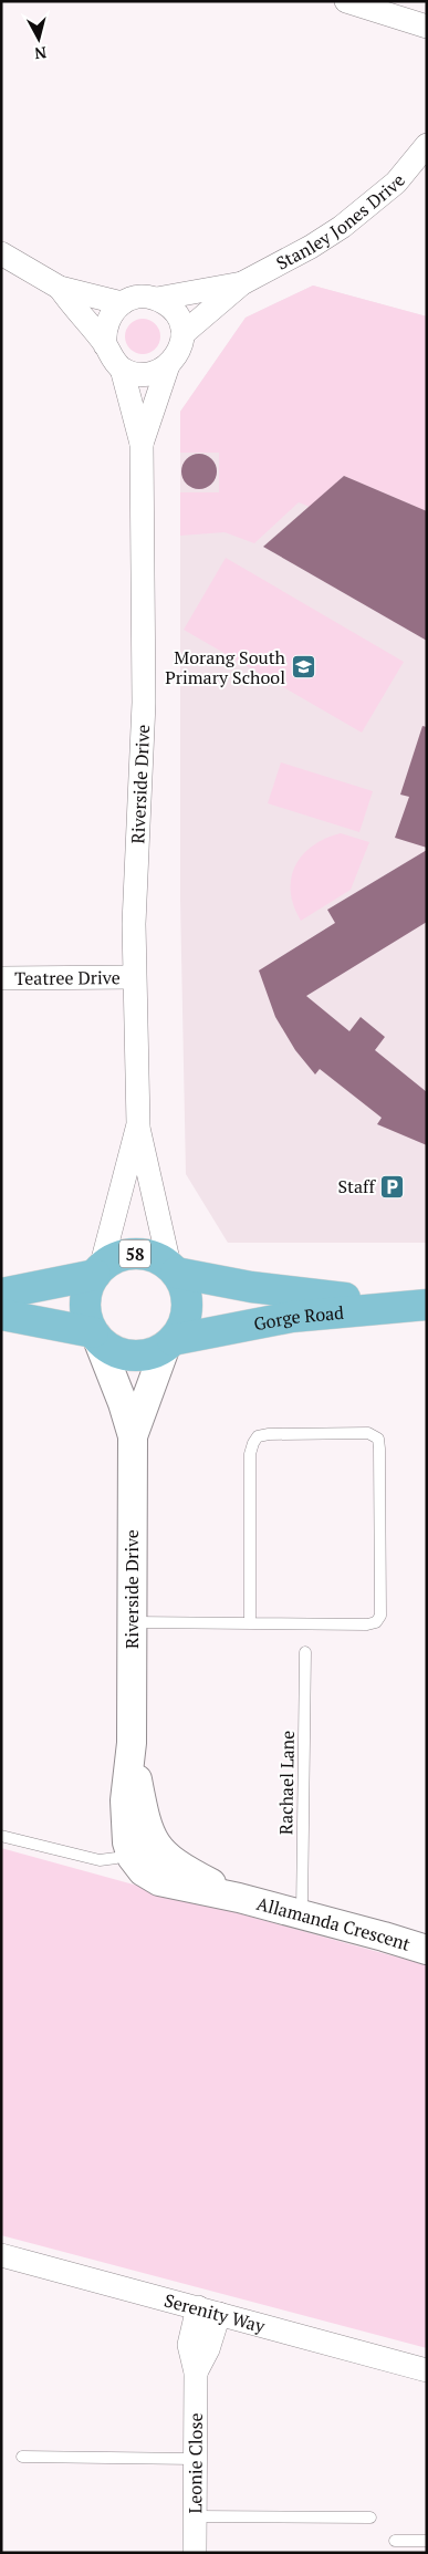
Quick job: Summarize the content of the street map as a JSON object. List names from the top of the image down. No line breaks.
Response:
{"streets":{"main road":["58","Gorge Road"],"street":["Stanley Jones Drive","Riverside Drive","Teatree Drive","Allamanda Crescent","Serenity Way","Leonie Close"],"lane":["Rachael Lane"]},"crossings":[["Stanley Jones Drive","Riverside Drive"],["Riverside Drive","Teatree Drive"],["Riverside Drive","58"],["Riverside Drive","Gorge Road"],["Riverside Drive","Allamanda Crescent"],["58","Gorge Road"],["Rachael Lane","Allamanda Crescent"],["Serenity Way","Leonie Close"]],"places":{"school or university":["Morang South Primary School"],"parking":["Staff"]},"north":"bottom"}
